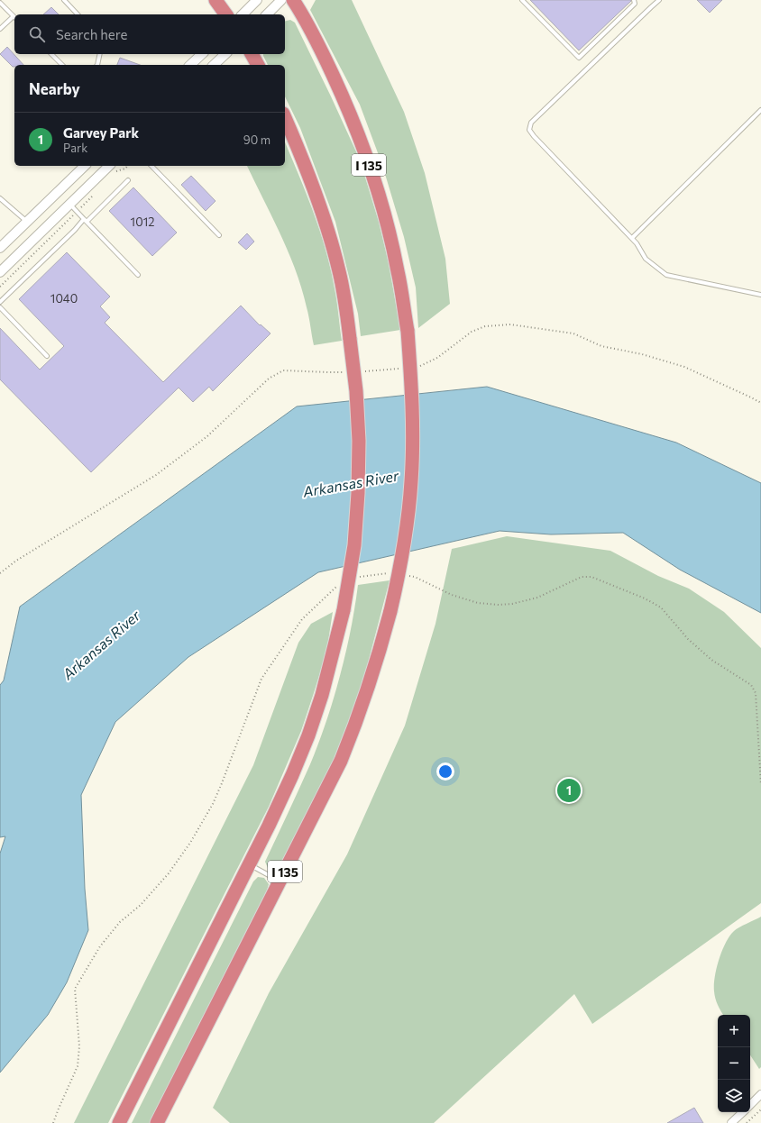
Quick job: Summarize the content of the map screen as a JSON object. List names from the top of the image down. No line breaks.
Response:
{"streets":{"highway":["I 135"]},"water":["Arkansas River"],"house_numbers":["1012","1040"],"page":{"search":"Search here","heading":"Nearby","list":[{"mark":"1","name":"Garvey Park","note":"Park","value":"90 m"}],"pins":"1","map_buttons":["+","−"]}}
